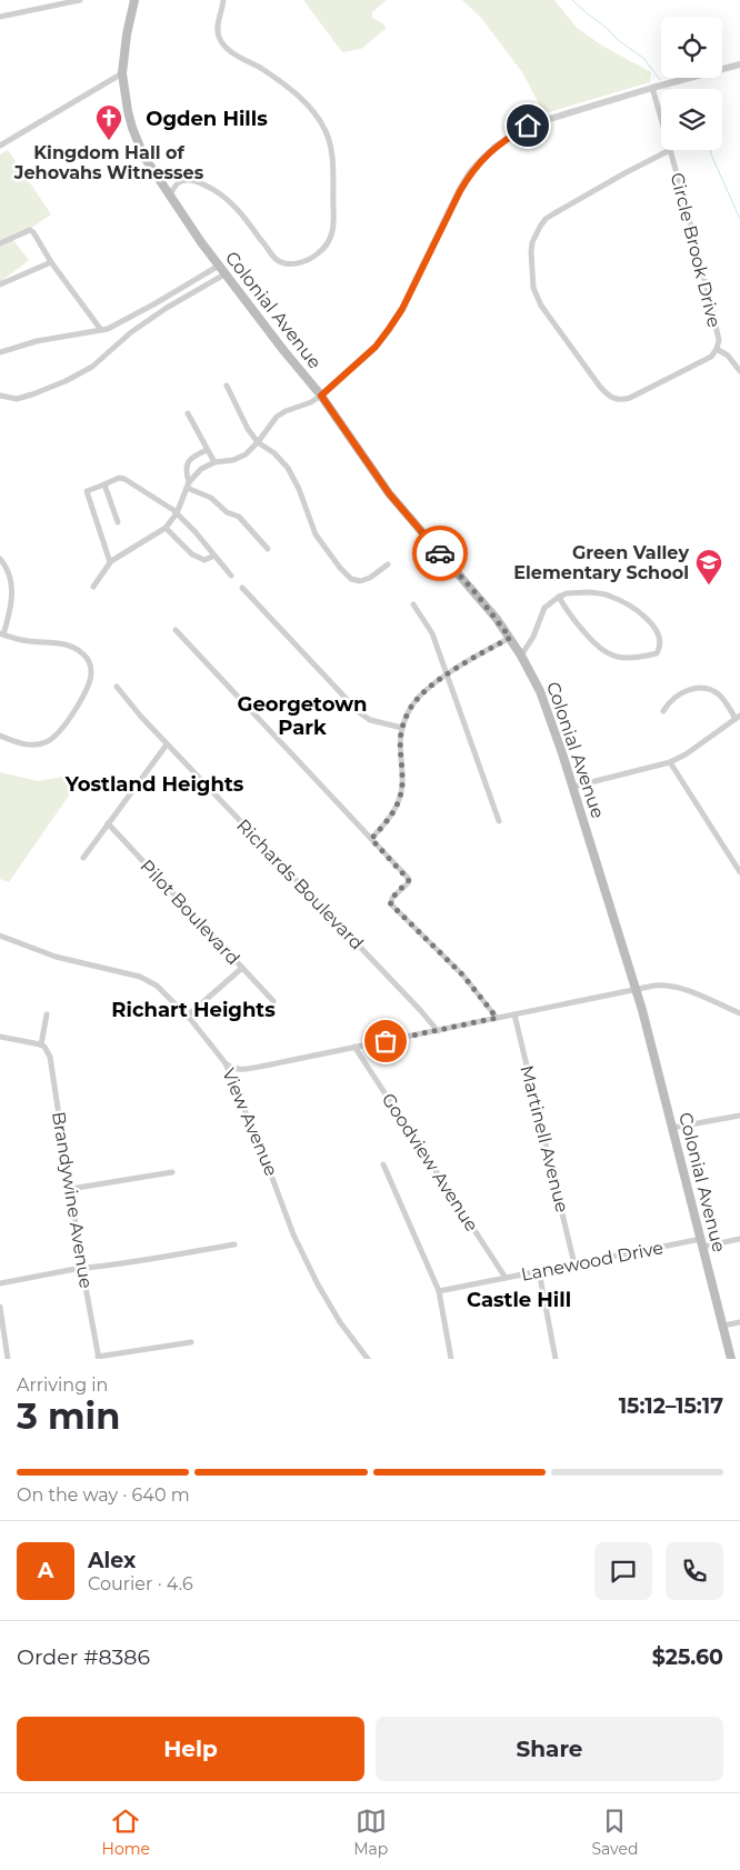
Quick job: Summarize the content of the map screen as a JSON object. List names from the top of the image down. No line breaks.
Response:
{"streets":{"main road":["Colonial Avenue"],"street":["Circle Brook Drive","Richards Boulevard","Pilot Boulevard","View Avenue","Martinell Avenue","Goodview Avenue","Brandywine Avenue","Lanewood Drive"]},"crossings":[["Colonial Avenue","Lanewood Drive"],["Martinell Avenue","Lanewood Drive"],["Goodview Avenue","Lanewood Drive"]],"districts":["Ogden Hills","Georgetown Park","Yostland Heights","Richart Heights","Castle Hill"],"places":{"church":["Kingdom Hall of Jehovahs Witnesses"],"school or university":["Green Valley Elementary School"]},"page":{"heading":["3 min","Arriving in","15:12–15:17"],"panel":["Alex","Courier · 4.6","Order #8386","$25.60"],"bar":"On the way · 640 m","round":"A","buttons":["Help","Share"],"tabs":["Home","Map","Saved"]}}
